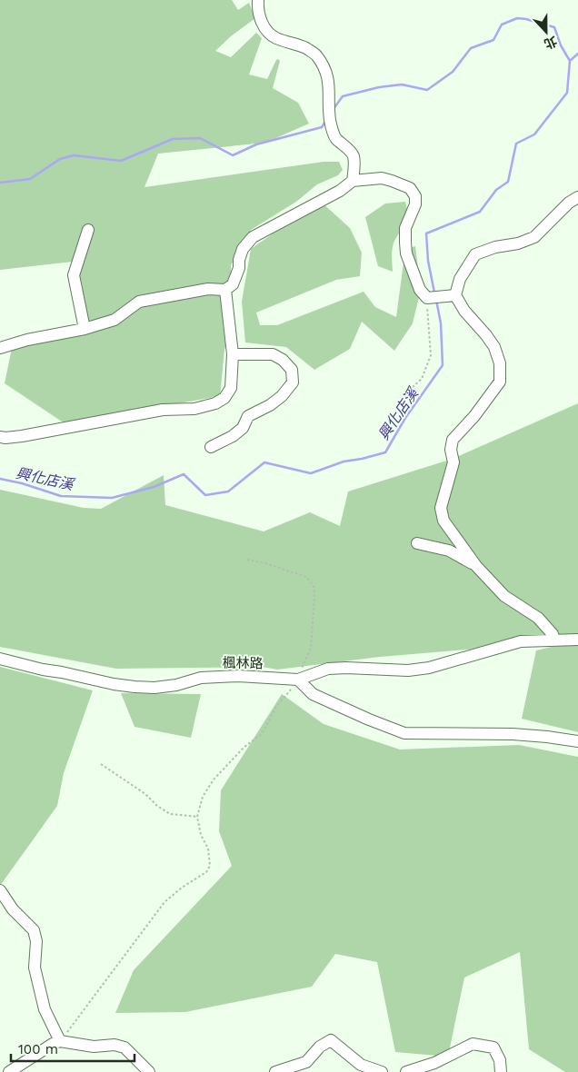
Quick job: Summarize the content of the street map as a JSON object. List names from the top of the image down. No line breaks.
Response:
{"streets":{"street":["楓林路"]},"water":["興化店溪"],"scale_bar":"100 m","north":"bottom"}
